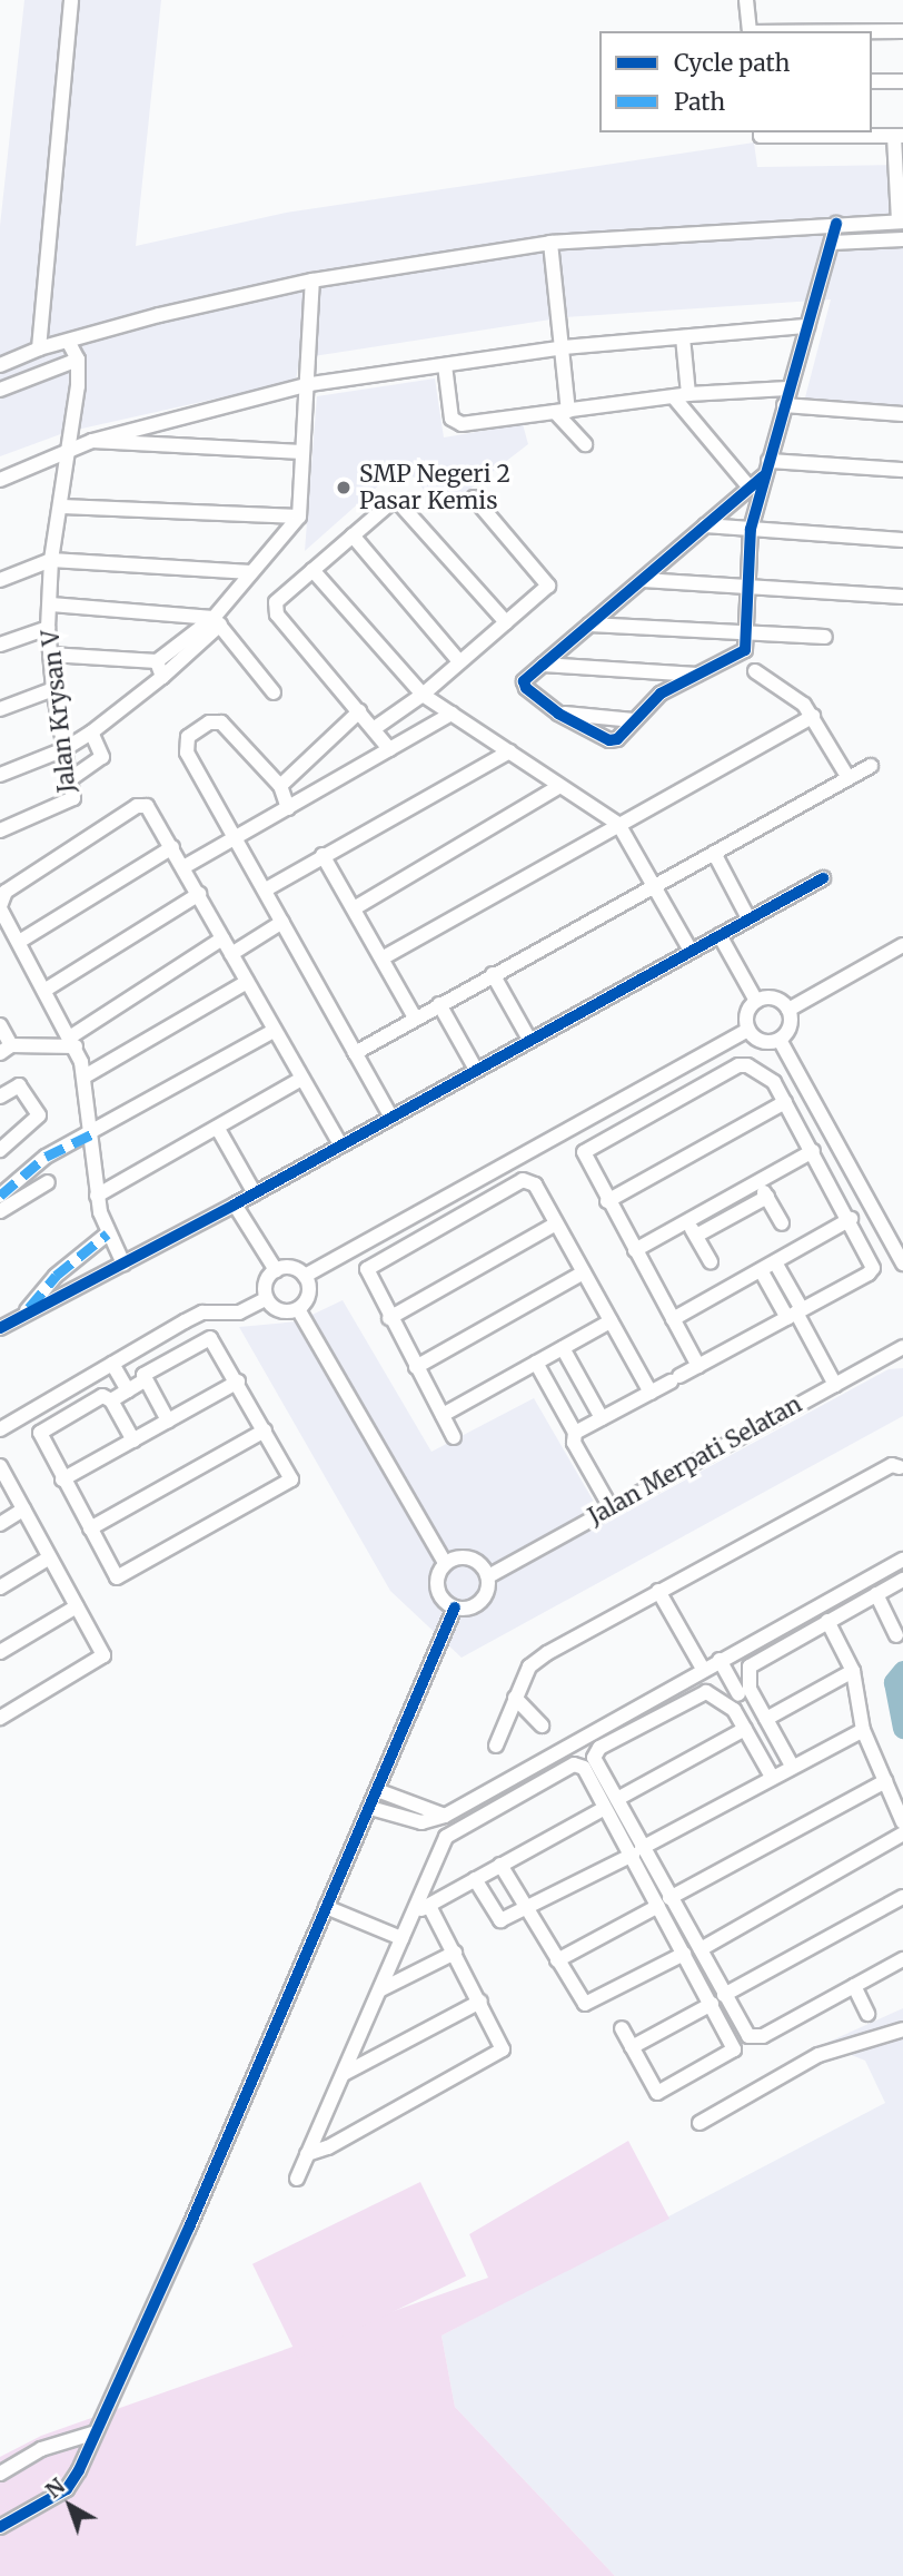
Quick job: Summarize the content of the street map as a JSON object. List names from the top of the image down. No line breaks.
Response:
{"streets":{"street":["Jalan Krysan V","Jalan Merpati Selatan"]},"places":["SMP Negeri 2 Pasar Kemis"],"legend":["Cycle path","Path"],"north":"top left"}
